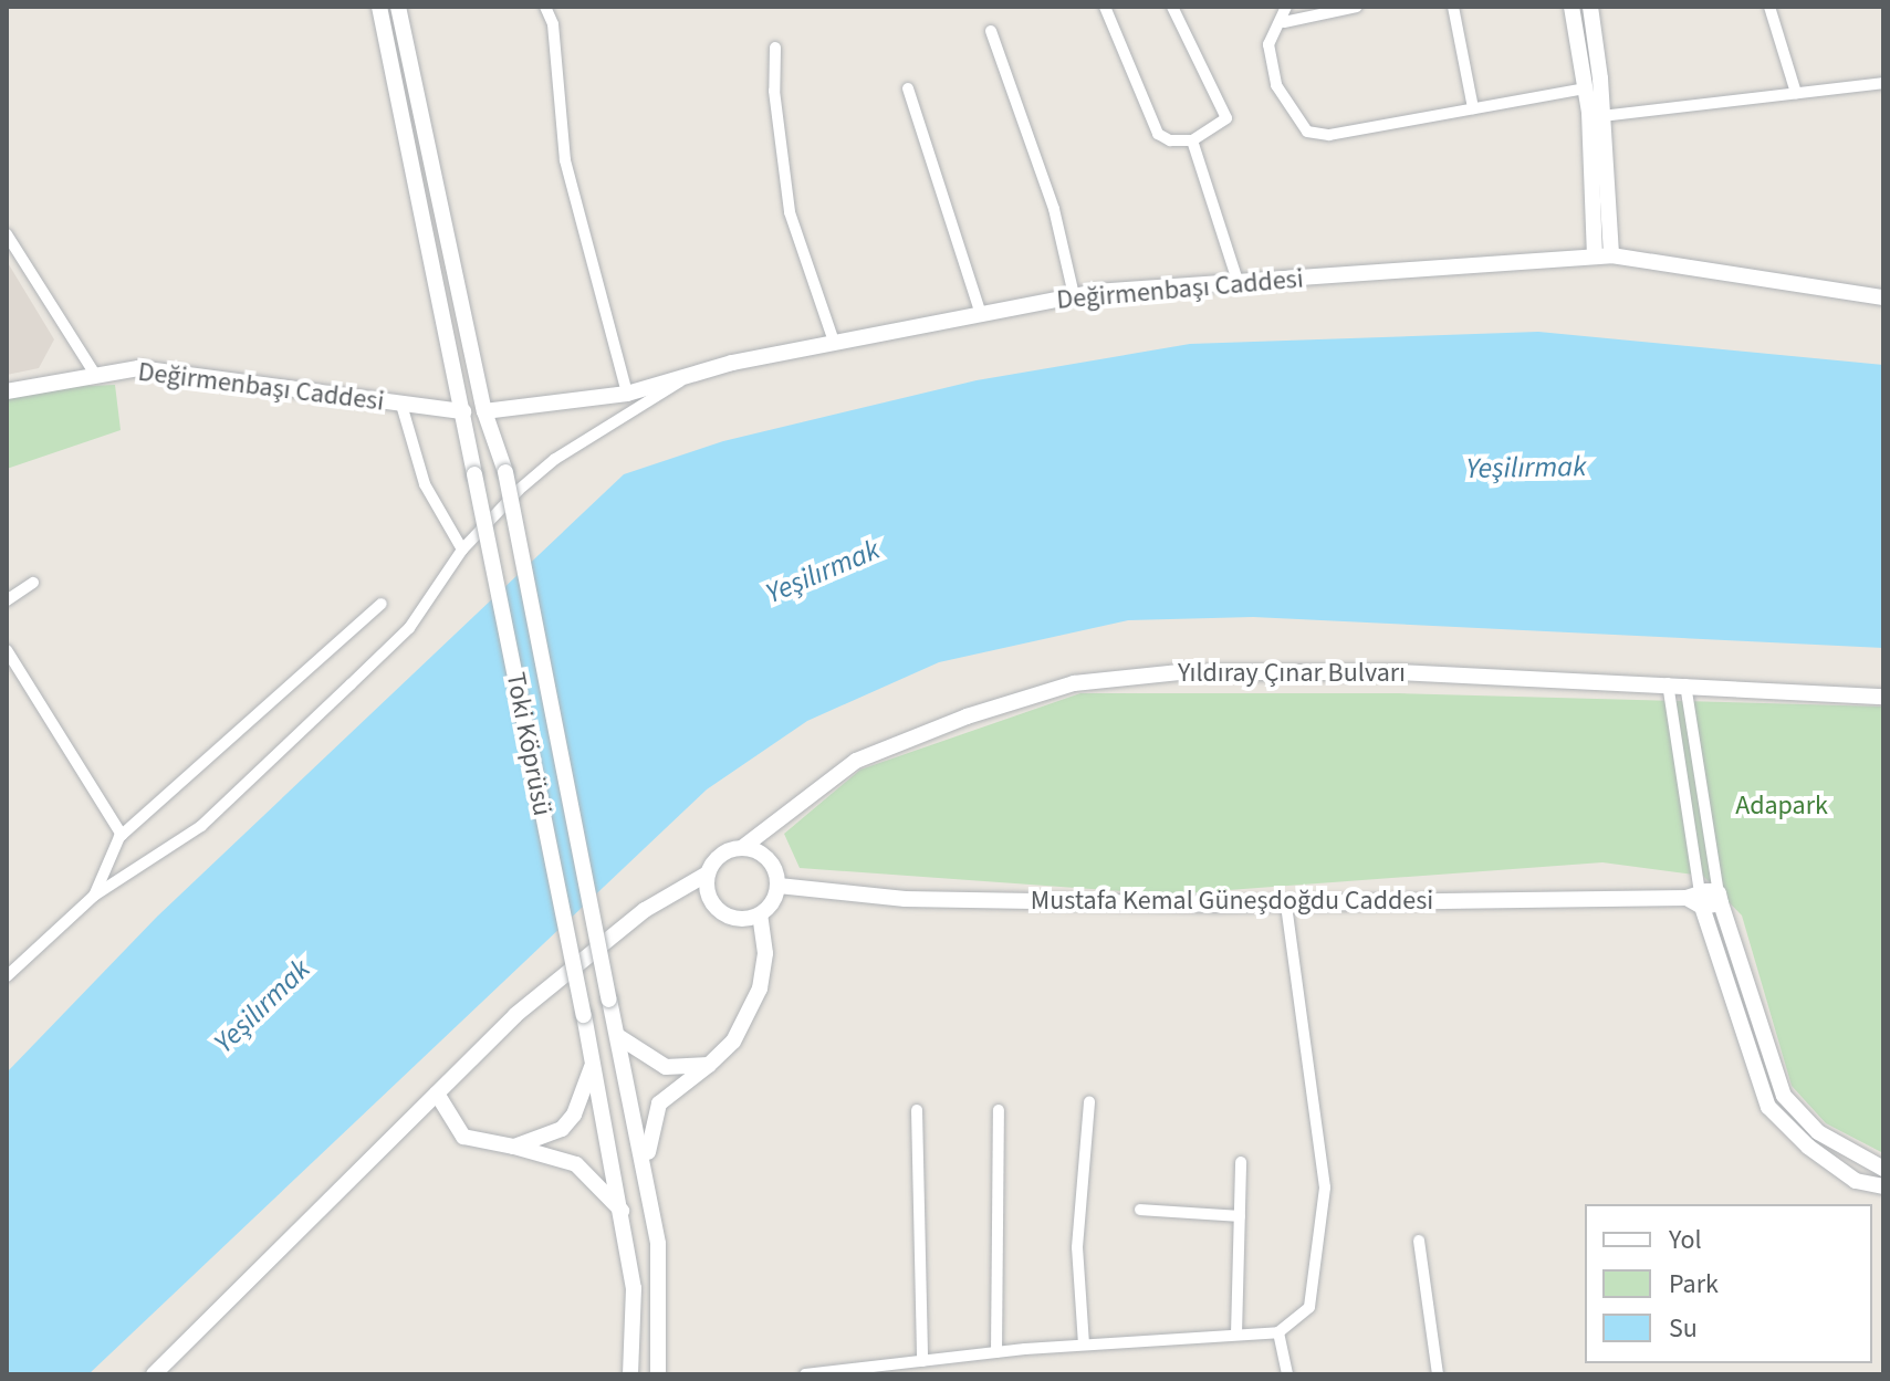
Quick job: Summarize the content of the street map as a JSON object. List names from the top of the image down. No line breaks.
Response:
{"streets":{"main road":["Değirmenbaşı Caddesi","Yıldıray Çınar Bulvarı","Toki Köprüsü","Mustafa Kemal Güneşdoğdu Caddesi"]},"crossings":[["Değirmenbaşı Caddesi","Toki Köprüsü"],["Yıldıray Çınar Bulvarı","Mustafa Kemal Güneşdoğdu Caddesi"]],"water":["Yeşilırmak"],"parks":["Adapark"],"legend":["Yol","Park","Su"]}
